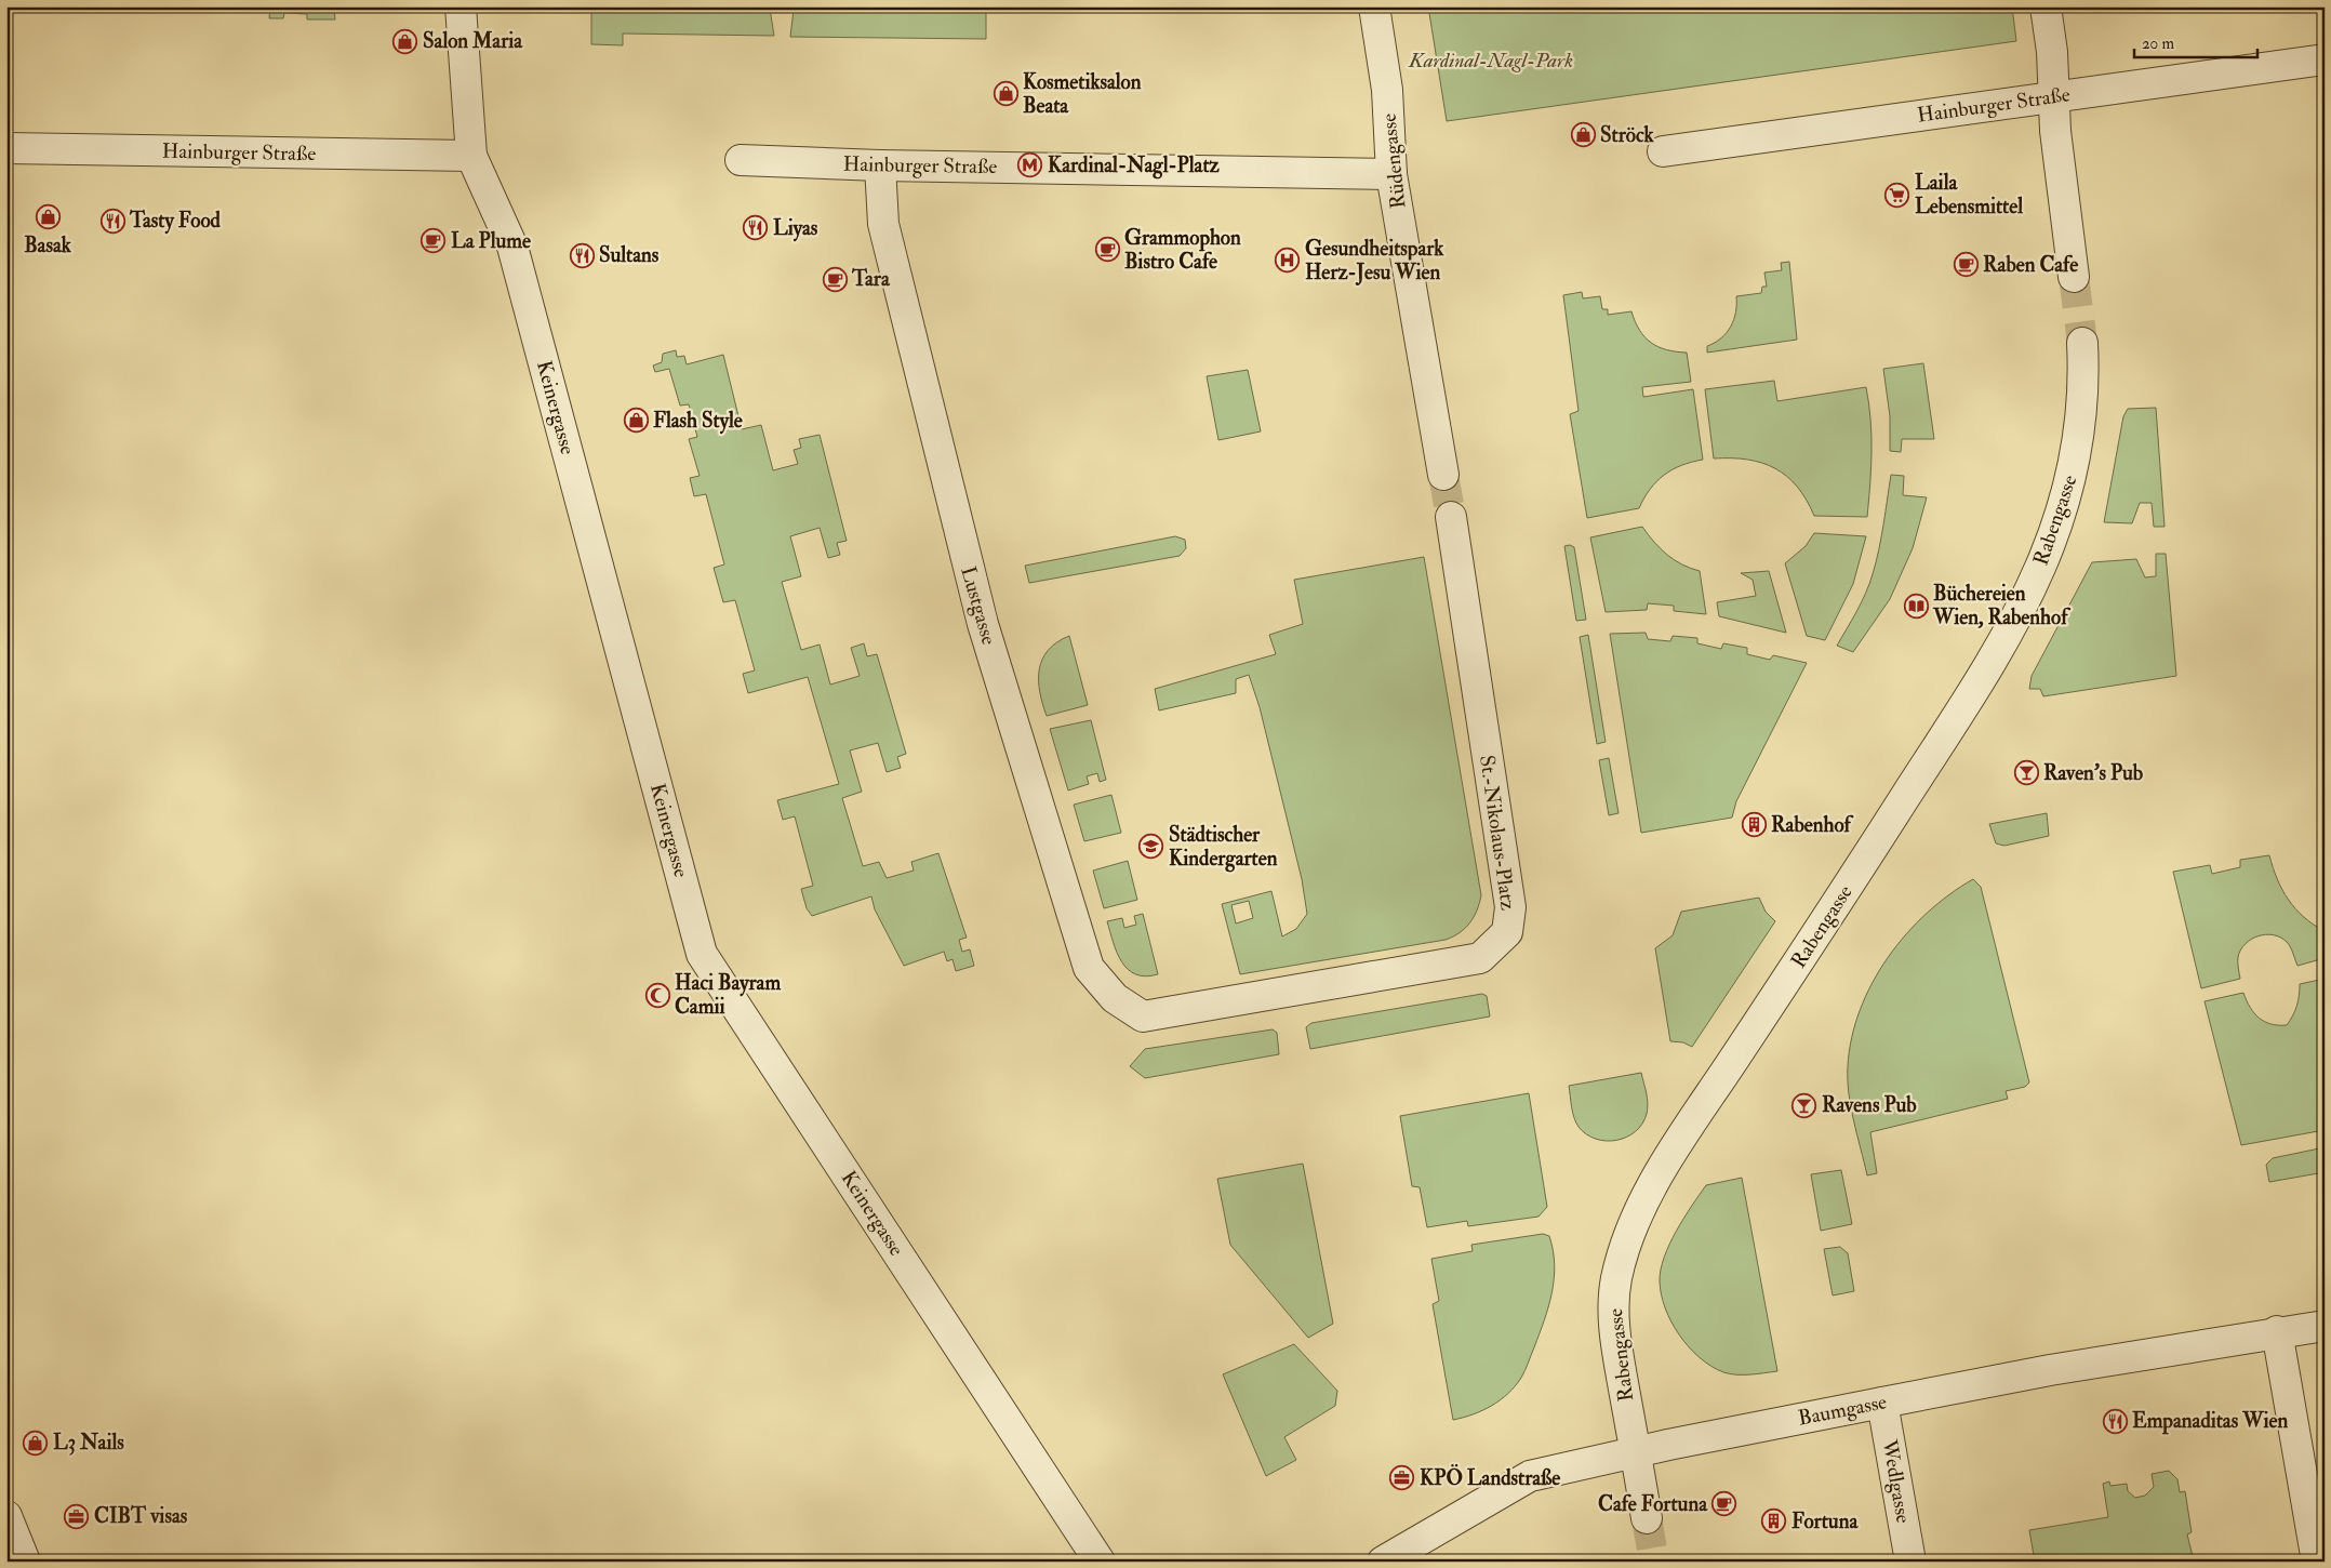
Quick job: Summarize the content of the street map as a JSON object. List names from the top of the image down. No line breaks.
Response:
{"streets":{"street":["Hainburger Straße","Rüdengasse","Keinergasse","Rabengasse","Lustgasse","St.-Nikolaus-Platz","Baumgasse","Wedlgasse"]},"crossings":[["Hainburger Straße","Rüdengasse"],["Hainburger Straße","Keinergasse"],["Hainburger Straße","Lustgasse"],["Rabengasse","Baumgasse"],["Lustgasse","St.-Nikolaus-Platz"],["Baumgasse","Wedlgasse"]],"parks":["Kardinal-Nagl-Park"],"places":{"shop":["Salon Maria","Kosmetiksalon Beata","Ströck","Basak","Flash Style","L3 Nails"],"metro station":["Kardinal-Nagl-Platz"],"supermarket":["Laila Lebensmittel"],"restaurant":["Tasty Food","Liyas","Sultans","Empanaditas Wien"],"cafe":["La Plume","Grammophon Bistro Cafe","Raben Cafe","Tara","Cafe Fortuna"],"hospital":["Gesundheitspark Herz-Jesu Wien"],"library":["Büchereien Wien, Rabenhof"],"bar":["Raven's Pub","Ravens Pub"],"building":["Rabenhof","Fortuna"],"school or university":["Städtischer Kindergarten"],"mosque":["Haci Bayram Camii"],"office":["KPÖ Landstraße","CIBT visas"]},"scale_bar":"20 m"}
